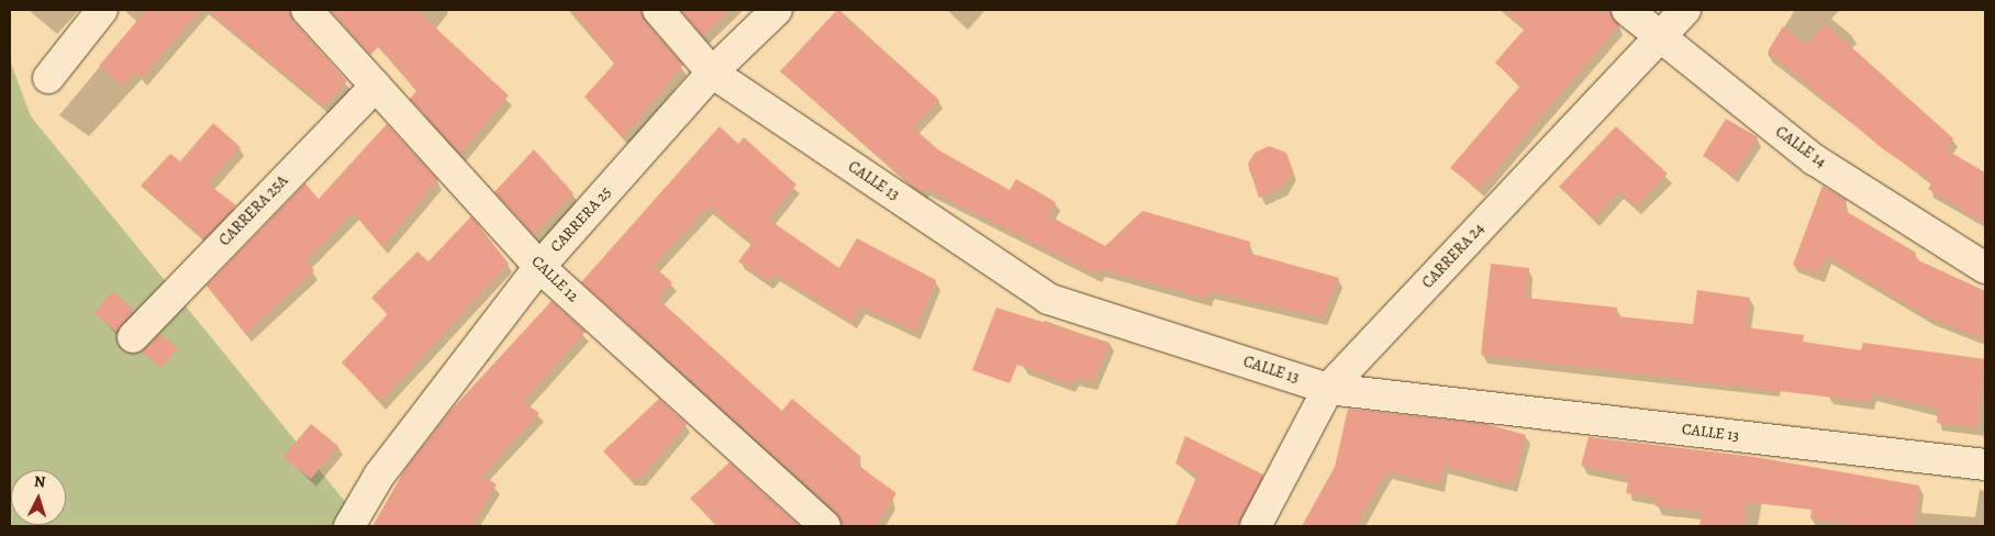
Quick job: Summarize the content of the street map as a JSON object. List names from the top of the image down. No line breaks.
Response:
{"streets":{"street":["CALLE 14","CALLE 13","CARRERA 25A","CARRERA 25","CARRERA 24","CALLE 12"]},"crossings":[["CALLE 14","CARRERA 24"],["CALLE 13","CARRERA 25"],["CALLE 13","CARRERA 24"],["CARRERA 25A","CALLE 12"],["CARRERA 25","CALLE 12"]],"north":"top"}
